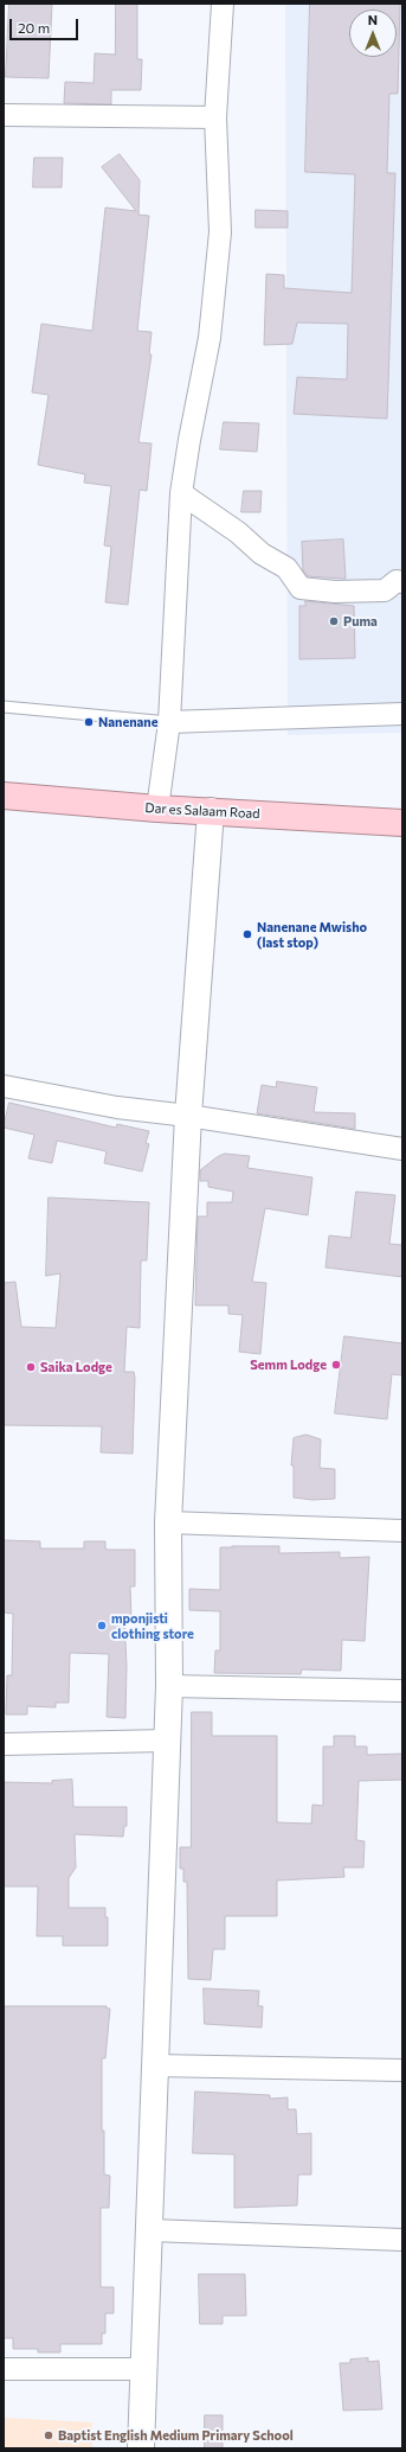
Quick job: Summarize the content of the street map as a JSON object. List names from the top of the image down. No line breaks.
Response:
{"streets":{"highway":["Dar es Salaam Road"]},"places":["Puma","Nanenane","Nanenane Mwisho (last stop)","Semm Lodge","Saika Lodge","mponjisti clothing store","Baptist English Medium Primary School"],"scale_bar":"20 m","north":"top"}
